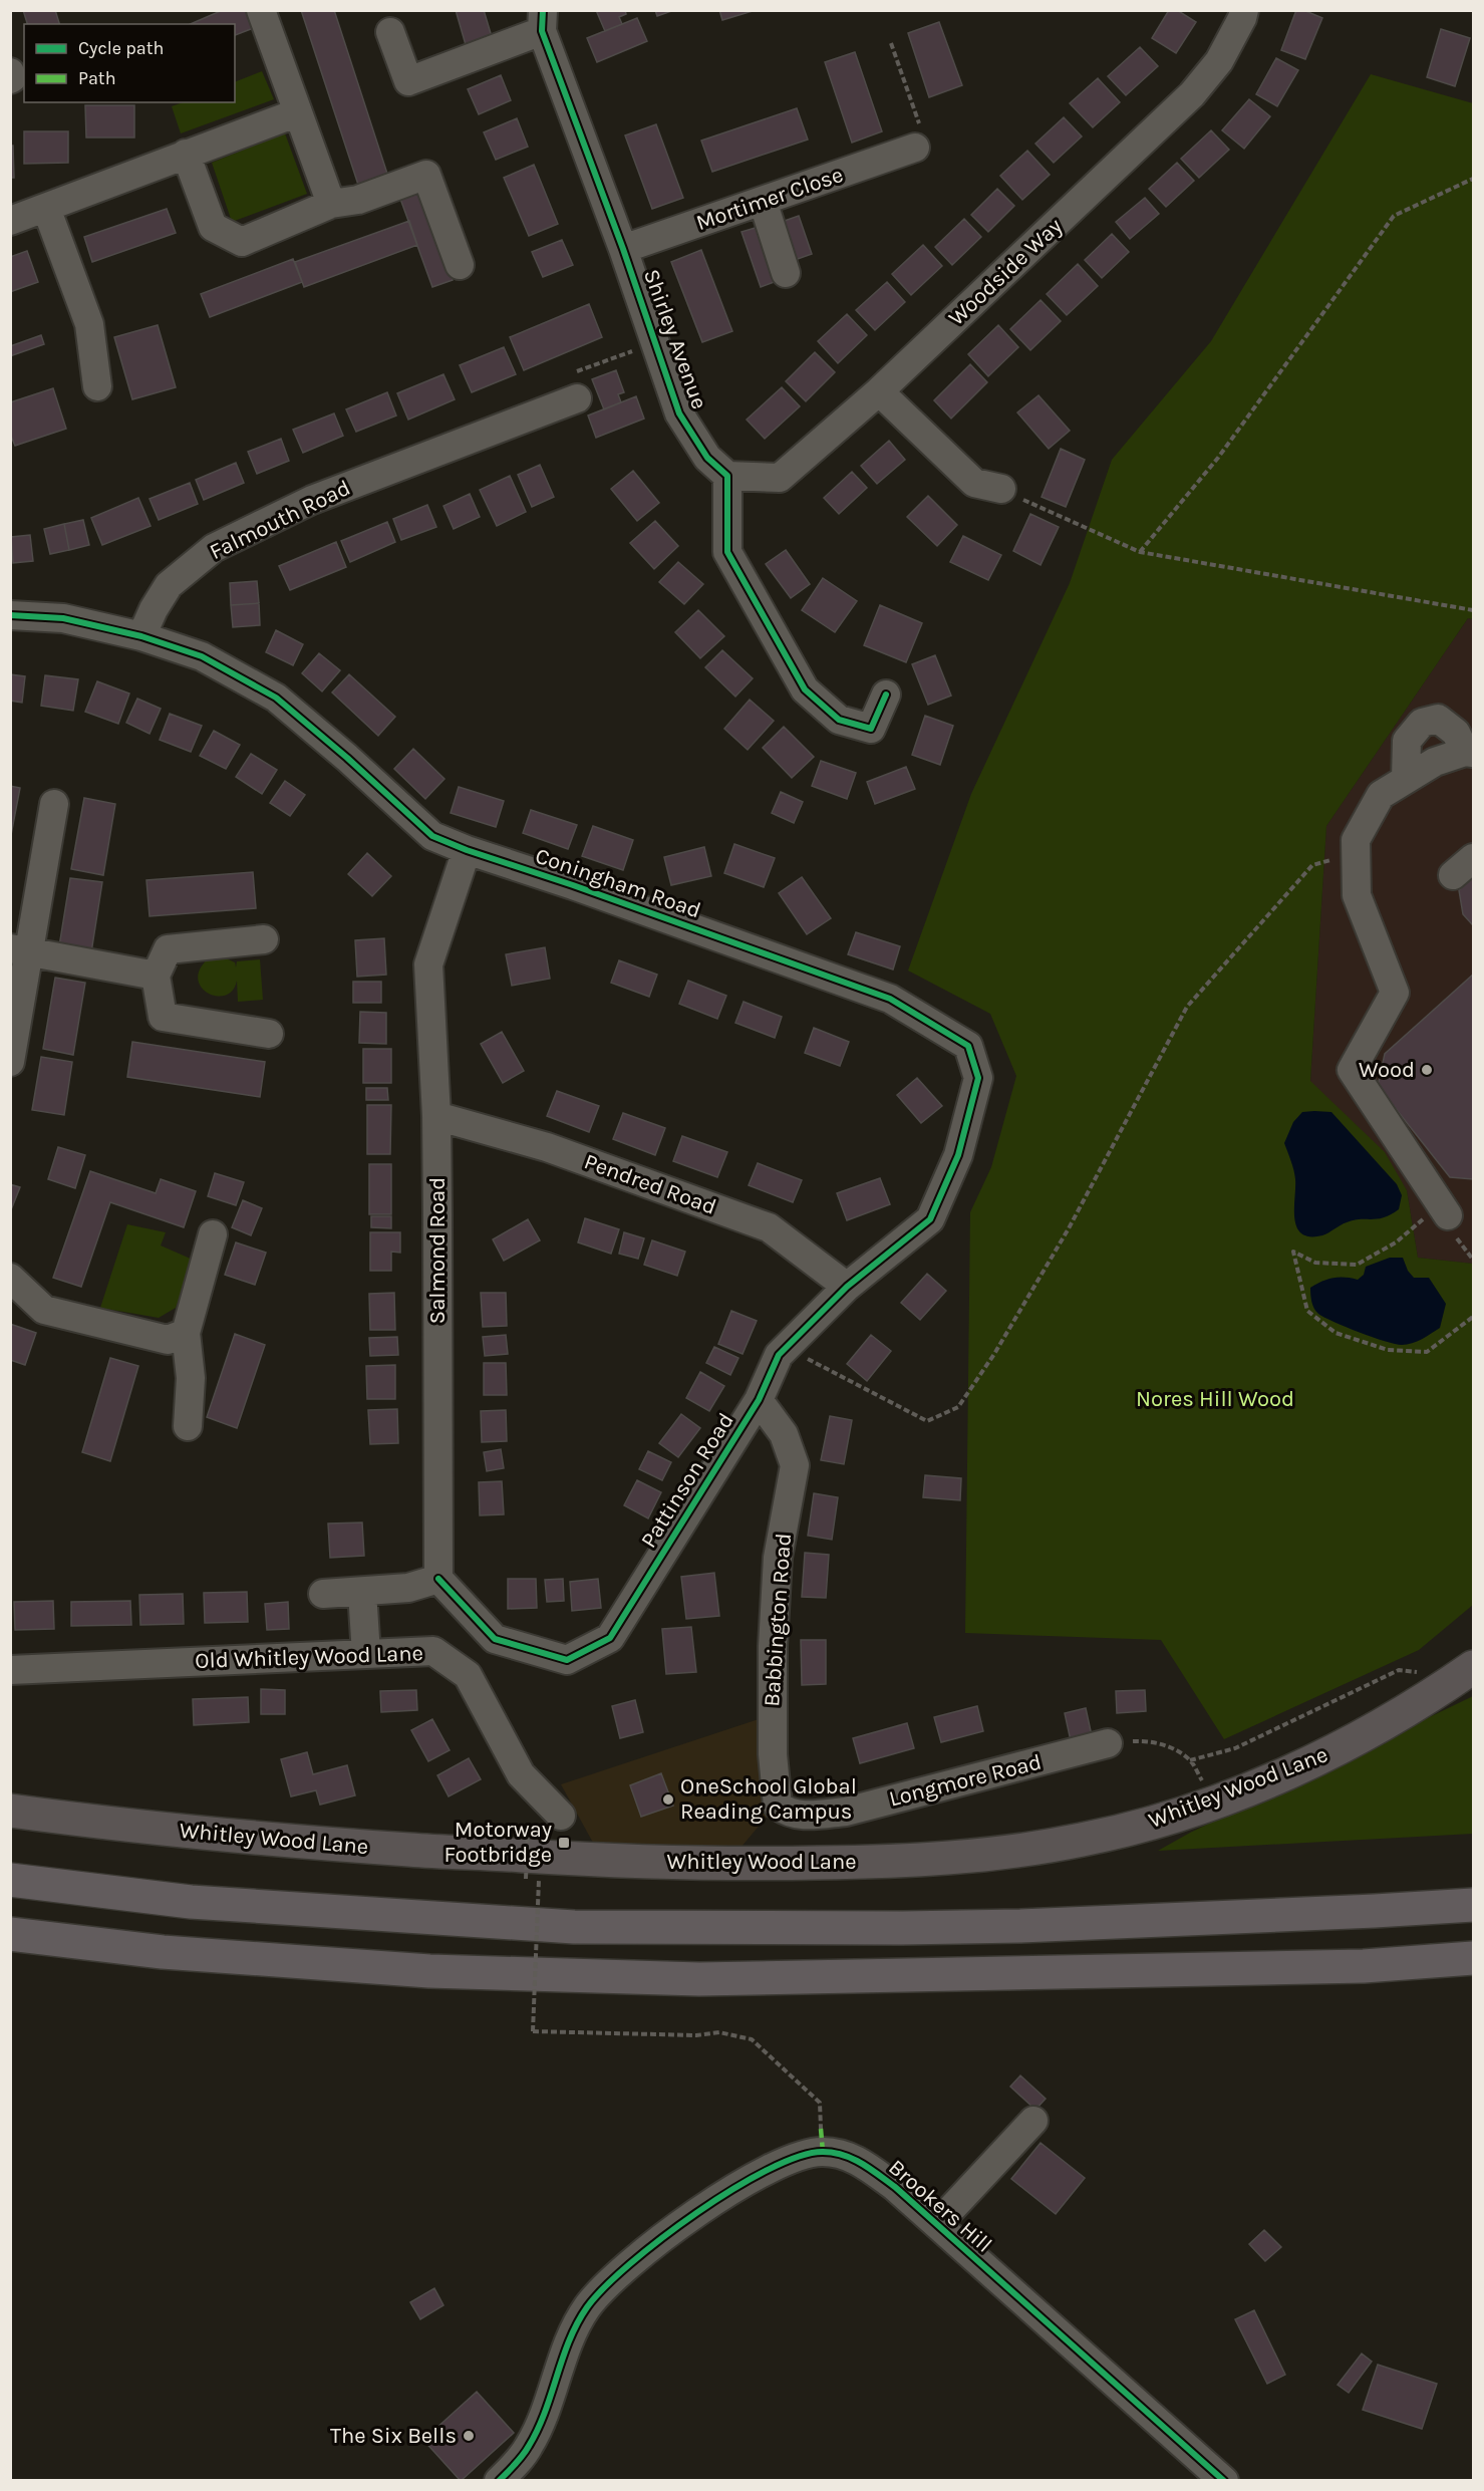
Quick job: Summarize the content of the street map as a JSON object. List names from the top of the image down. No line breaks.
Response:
{"streets":{"main road":["Whitley Wood Lane"],"street":["Mortimer Close","Woodside Way","Shirley Avenue","Falmouth Road","Coningham Road","Pendred Road","Salmond Road","Pattinson Road","Babbington Road","Old Whitley Wood Lane","Longmore Road","Brookers Hill"]},"crossings":[["Mortimer Close","Shirley Avenue"],["Woodside Way","Shirley Avenue"],["Falmouth Road","Coningham Road"],["Coningham Road","Salmond Road"],["Coningham Road","Pattinson Road"],["Pendred Road","Salmond Road"],["Pendred Road","Pattinson Road"],["Salmond Road","Pattinson Road"],["Pattinson Road","Babbington Road"],["Babbington Road","Longmore Road"]],"parks":["Nores Hill Wood"],"places":{"other":["Wood","OneSchool Global Reading Campus","The Six Bells"],"transit":["Motorway Footbridge"]},"legend":["Cycle path","Path"]}
